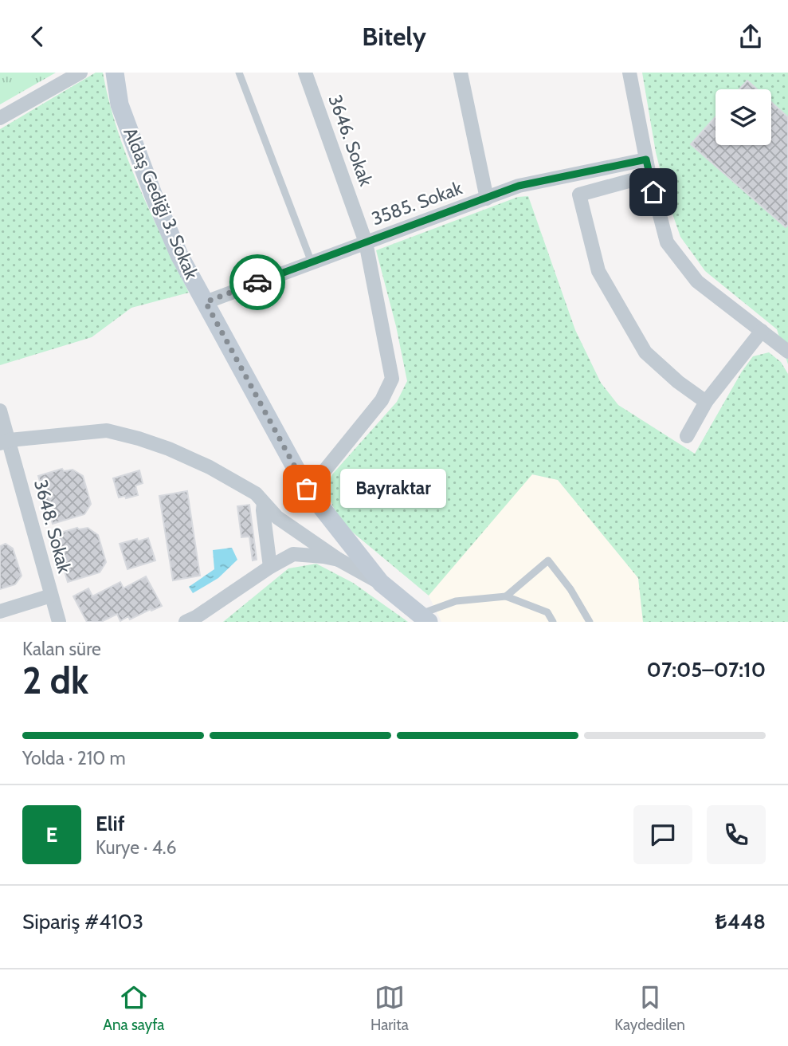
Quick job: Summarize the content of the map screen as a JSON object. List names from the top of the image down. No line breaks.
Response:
{"streets":{"street":["3646. Sokak","Aldaş Gediği 3. Sokak","3585. Sokak","3648. Sokak"]},"crossings":[["3646. Sokak","Aldaş Gediği 3. Sokak"],["3646. Sokak","3585. Sokak"],["Aldaş Gediği 3. Sokak","3585. Sokak"]],"places":["Bayraktar"],"page":{"header":"Bitely","bubble":"Bayraktar","heading":["2 dk","Kalan süre","07:05–07:10"],"panel":["Elif","Kurye · 4.6","Sipariş #4103","₺448"],"bar":"Yolda · 210 m","round":"E","tabs":["Ana sayfa","Harita","Kaydedilen"]}}
